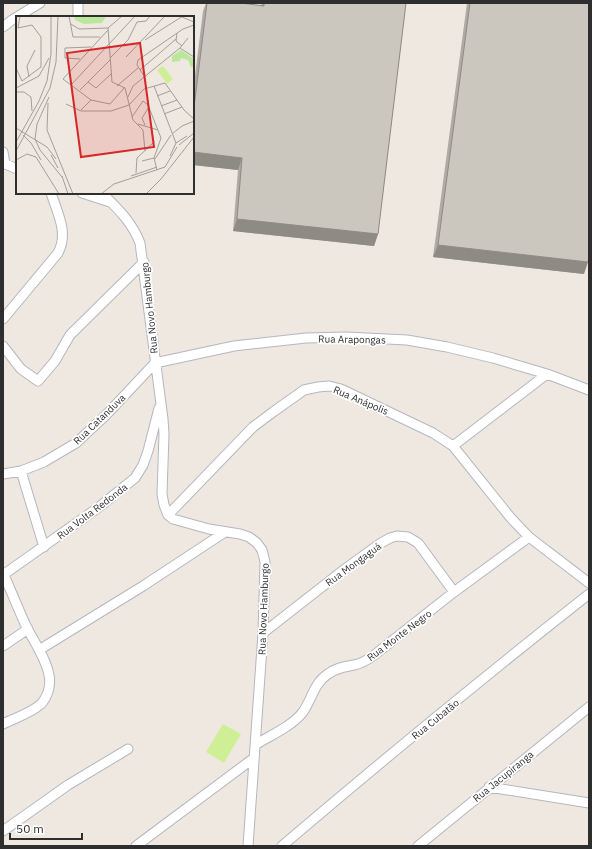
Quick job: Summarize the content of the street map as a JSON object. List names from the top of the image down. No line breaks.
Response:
{"streets":{"street":["Rua Novo Hamburgo","Rua Arapongas","Rua Anápolis","Rua Catanduva","Rua Volta Redonda","Rua Mongaguá","Rua Monte Negro","Rua Cubatão","Rua Jacupiranga"]},"crossings":[["Rua Novo Hamburgo","Rua Arapongas"],["Rua Novo Hamburgo","Rua Anápolis"],["Rua Novo Hamburgo","Rua Catanduva"],["Rua Novo Hamburgo","Rua Volta Redonda"],["Rua Novo Hamburgo","Rua Mongaguá"],["Rua Novo Hamburgo","Rua Monte Negro"],["Rua Arapongas","Rua Catanduva"],["Rua Mongaguá","Rua Monte Negro"]],"scale_bar":"50 m"}
